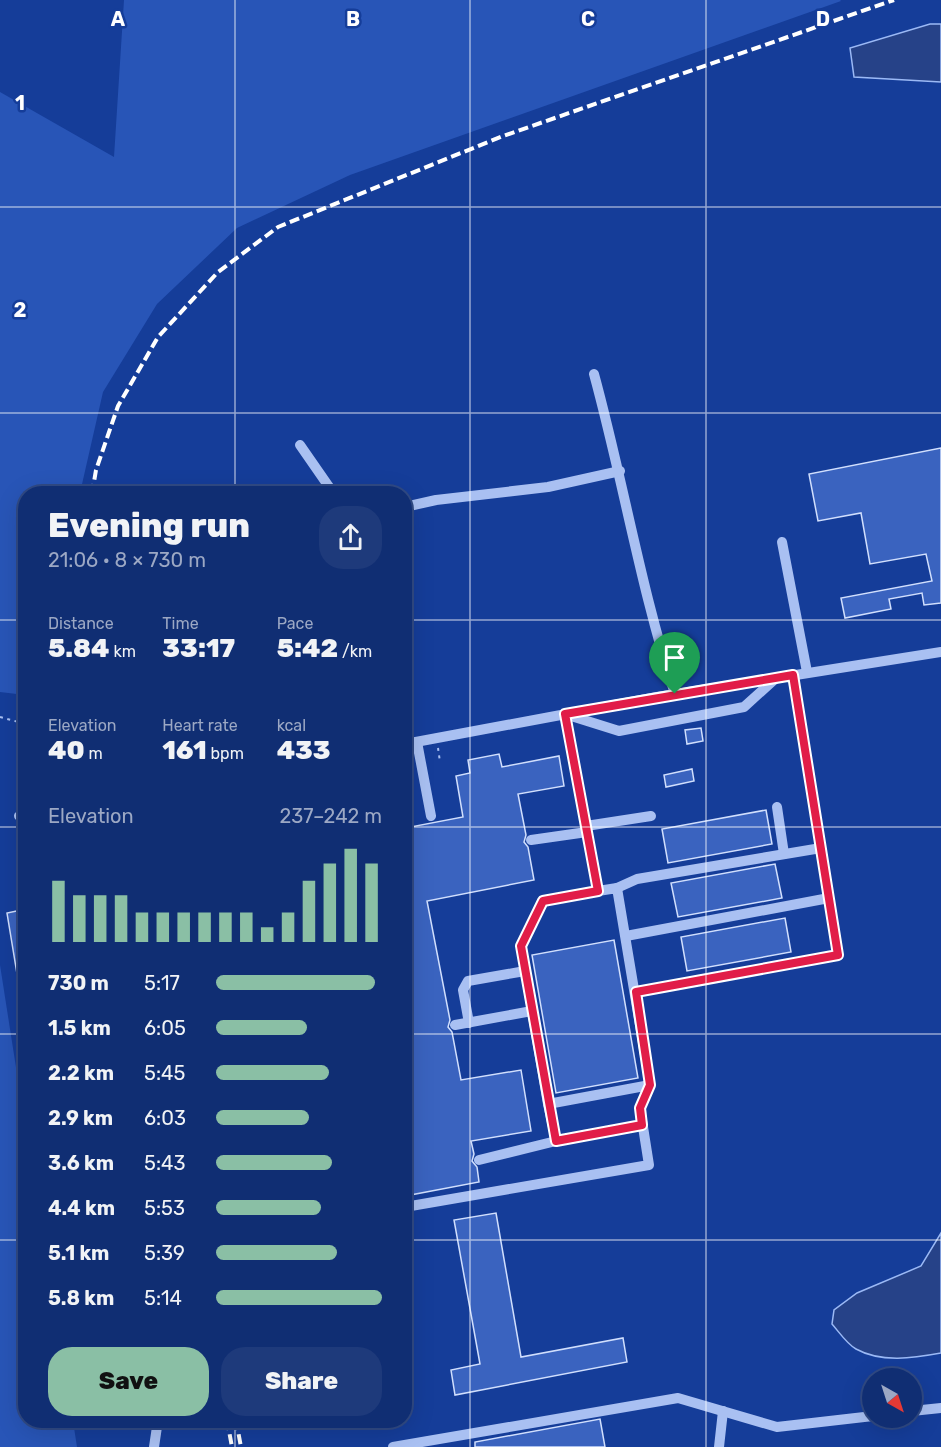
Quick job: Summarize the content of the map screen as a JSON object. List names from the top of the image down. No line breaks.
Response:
{"north":"bottom right","page":{"heading":["Evening run","21:06 · 8 × 730 m"],"stats":[["Distance","5.84 km"],["Time","33:17"],["Pace","5:42 /km"],["Elevation","40 m"],["Heart rate","161 bpm"],["kcal","433"]],"chart":["Elevation","237–242 m"],"list":[{"name":"730 m","note":"5:17"},{"name":"1.5 km","note":"6:05"},{"name":"2.2 km","note":"5:45"},{"name":"2.9 km","note":"6:03"},{"name":"3.6 km","note":"5:43"},{"name":"4.4 km","note":"5:53"},{"name":"5.1 km","note":"5:39"},{"name":"5.8 km","note":"5:14"}],"buttons":["Save","Share"]},"grid":{"columns":["A","B","C","D"],"rows":["1","2"]}}
